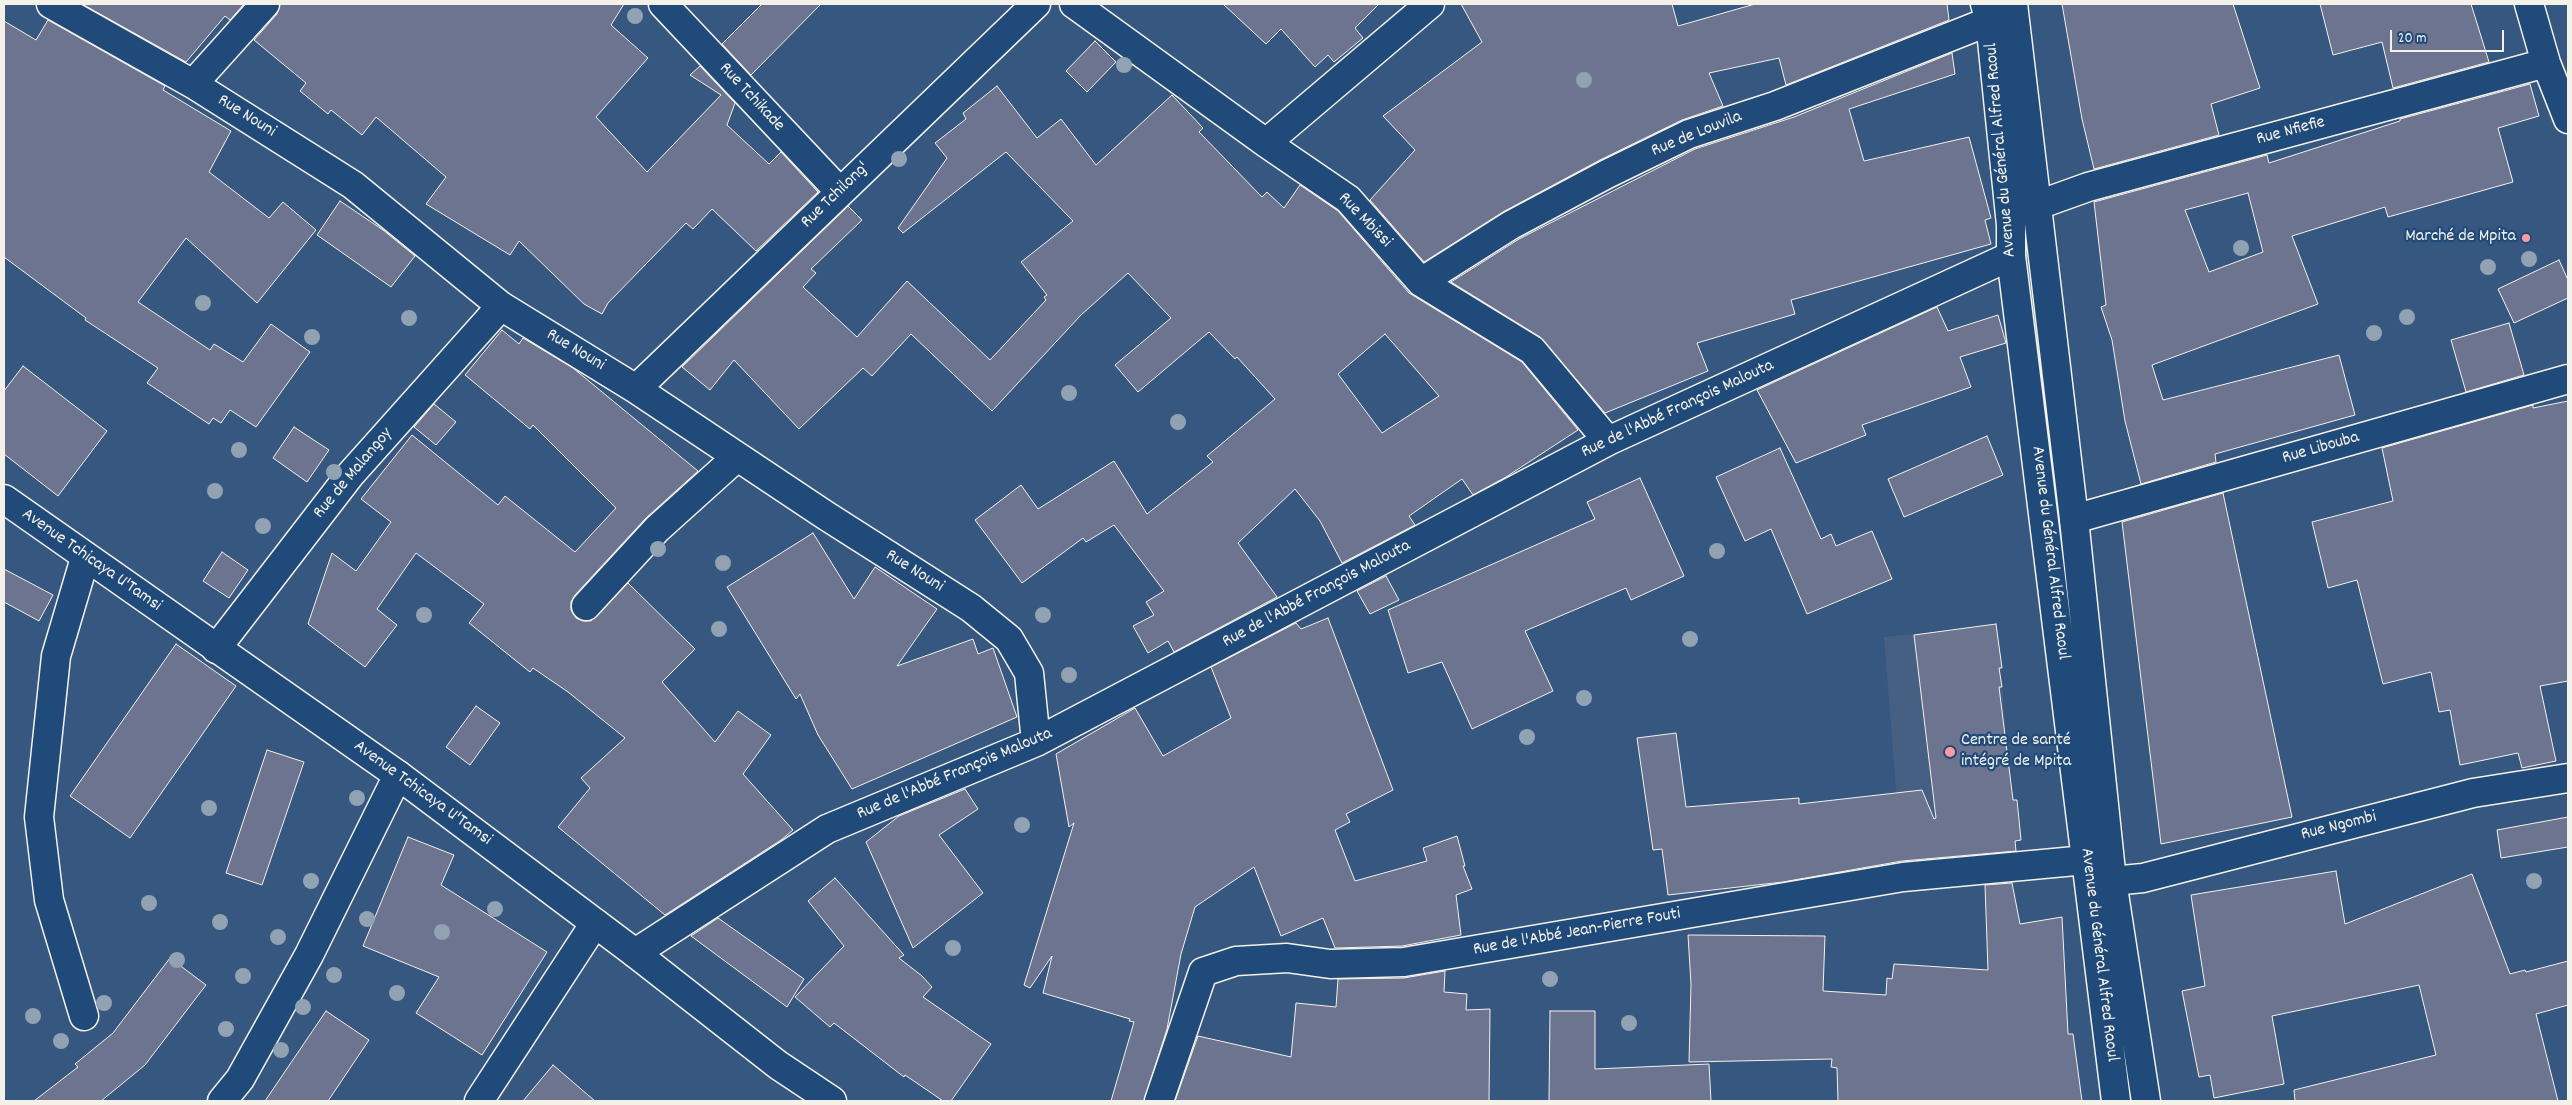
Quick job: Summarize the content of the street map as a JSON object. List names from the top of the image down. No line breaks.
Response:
{"streets":{"street":["Rue Tchikade","Rue Nouni","Rue Nfiefie","Rue de Louvila","Avenue du Général Alfred Raoul","Rue Tchilong'","Rue Mbissi","Rue de l'Abbé François Malouta","Rue Libouba","Rue de Malangoy","Avenue Tchicaya U'Tamsi","Rue Ngombi","Rue de l'Abbé Jean-Pierre Fouti"]},"crossings":[["Rue Tchikade","Rue Tchilong'"],["Rue Nouni","Rue Tchilong'"],["Rue Nouni","Rue de l'Abbé François Malouta"],["Rue Nouni","Rue de Malangoy"],["Rue de Louvila","Avenue du Général Alfred Raoul"],["Rue de Louvila","Rue Mbissi"],["Avenue du Général Alfred Raoul","Rue de l'Abbé François Malouta"],["Avenue du Général Alfred Raoul","Rue de l'Abbé Jean-Pierre Fouti"],["Rue Mbissi","Rue de l'Abbé François Malouta"],["Rue de l'Abbé François Malouta","Avenue Tchicaya U'Tamsi"],["Rue de Malangoy","Avenue Tchicaya U'Tamsi"]],"places":["Marché de Mpita","Centre de santé intégré de Mpita"],"scale_bar":"20 m"}
